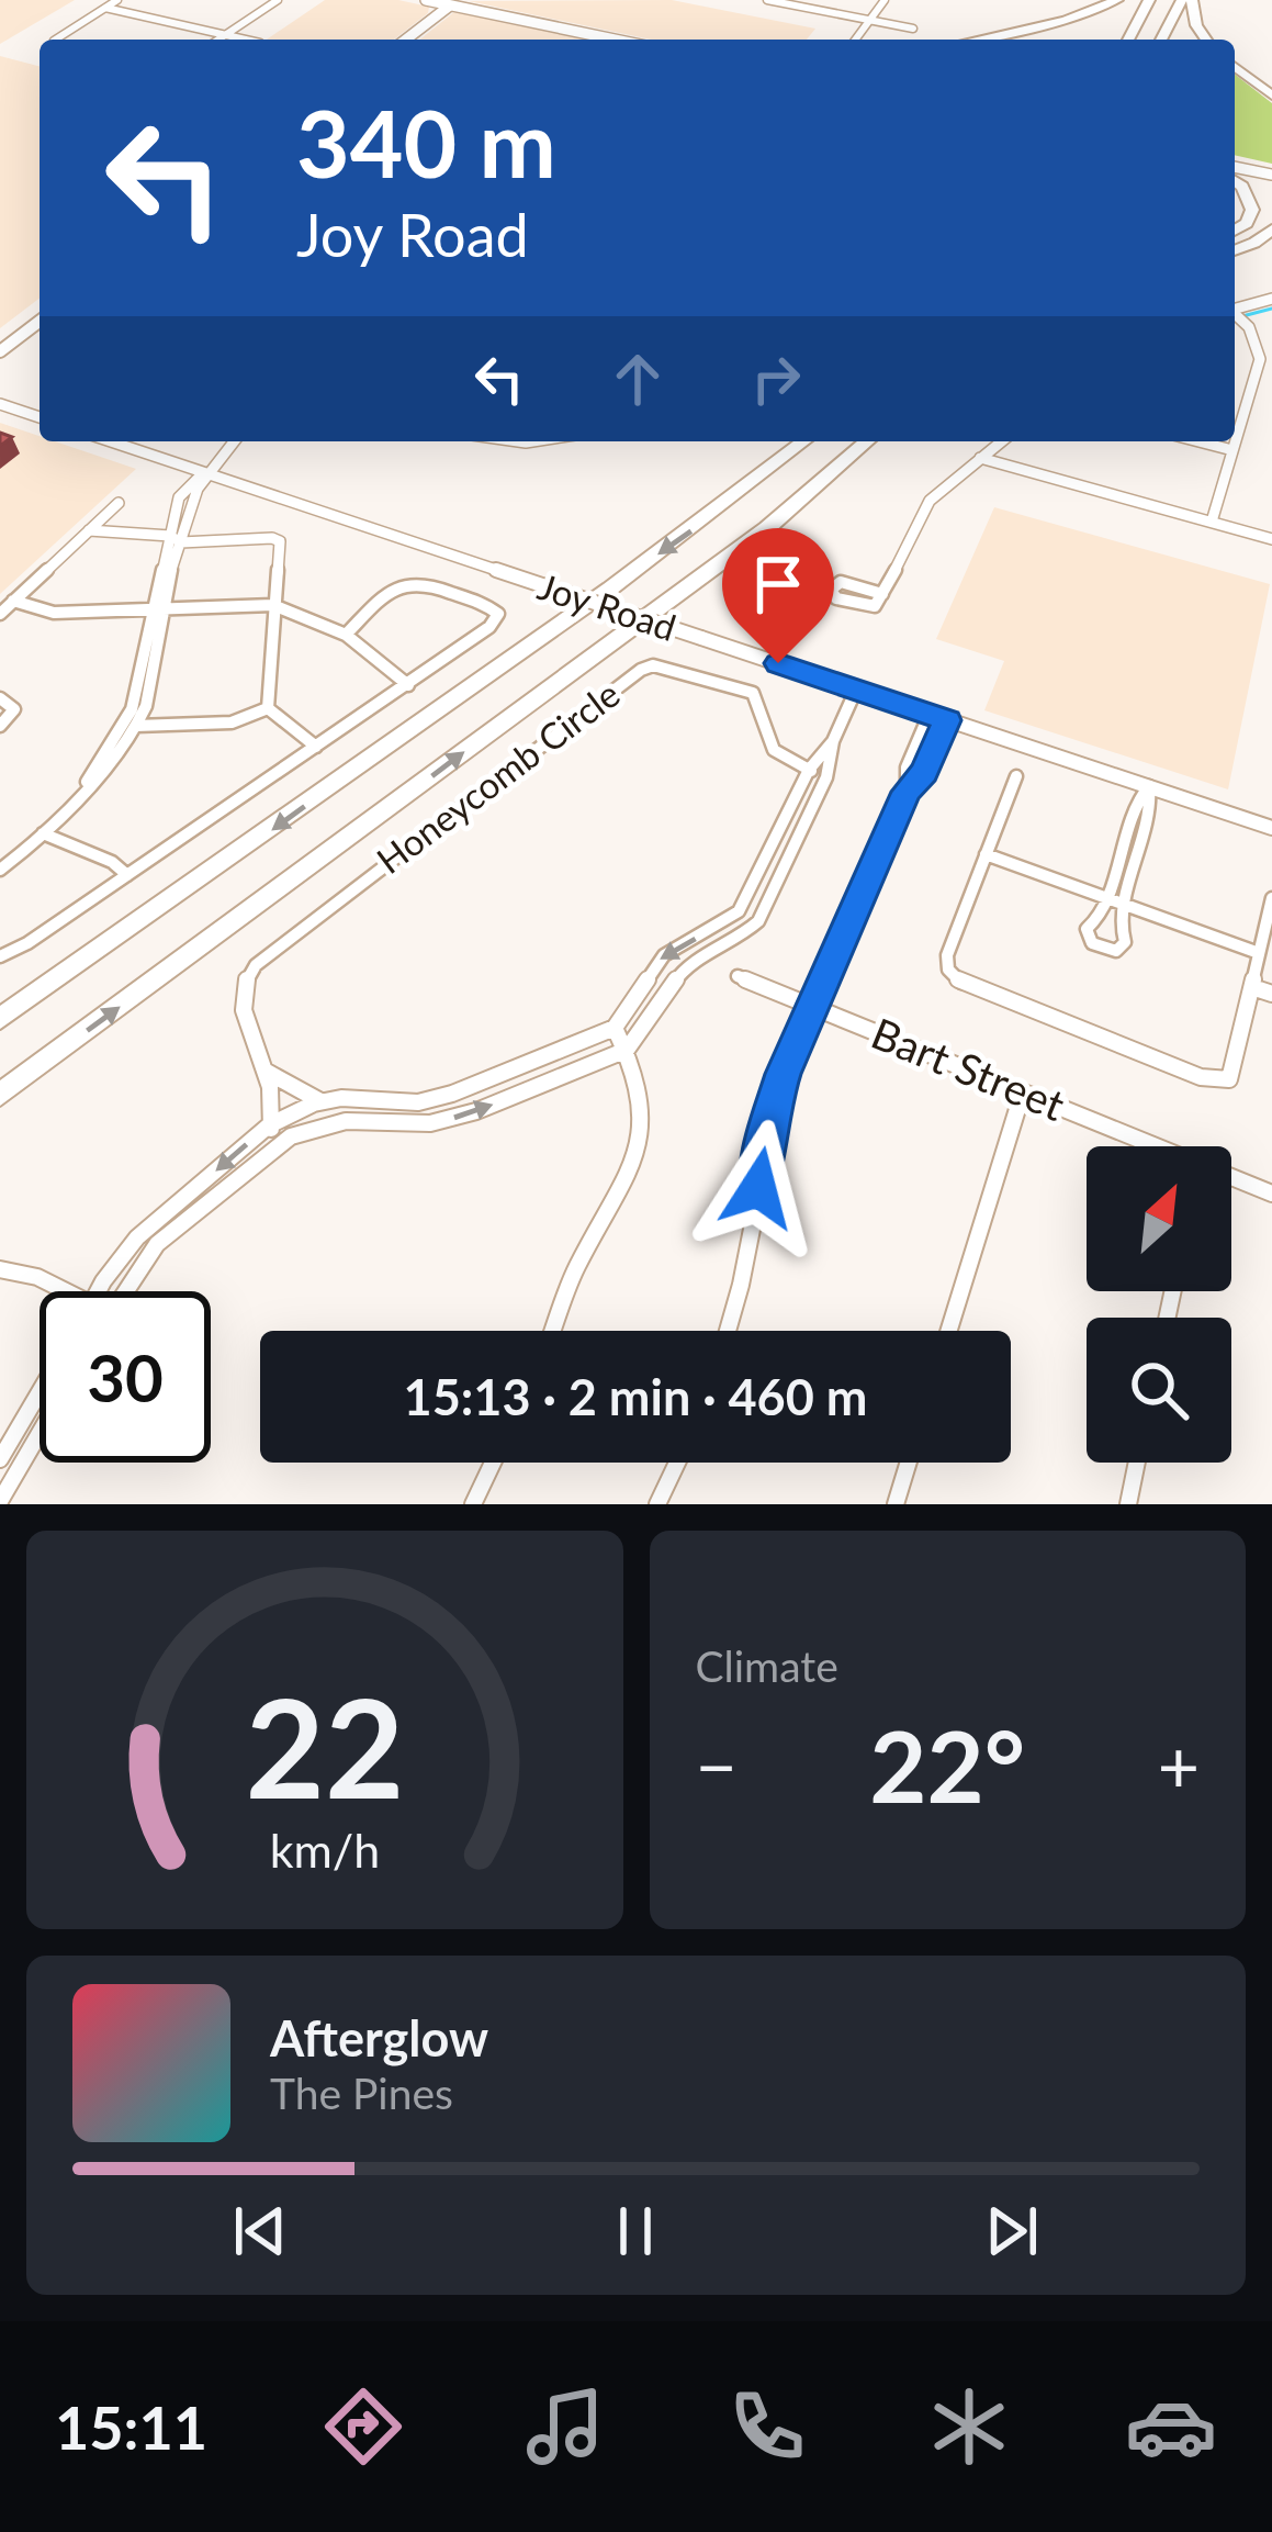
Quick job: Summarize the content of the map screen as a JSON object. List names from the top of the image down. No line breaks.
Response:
{"streets":{"street":["Joy Road","Honeycomb Circle","Bart Street"]},"north":"top right","page":{"turn":["340 m","Joy Road"],"limit":"30","trip":"15:13 · 2 min · 460 m","tile":"Climate","heat":["−","22°","+"],"song":["Afterglow","The Pines"],"tabs":"15:11","gauge":["22","km/h"]}}
